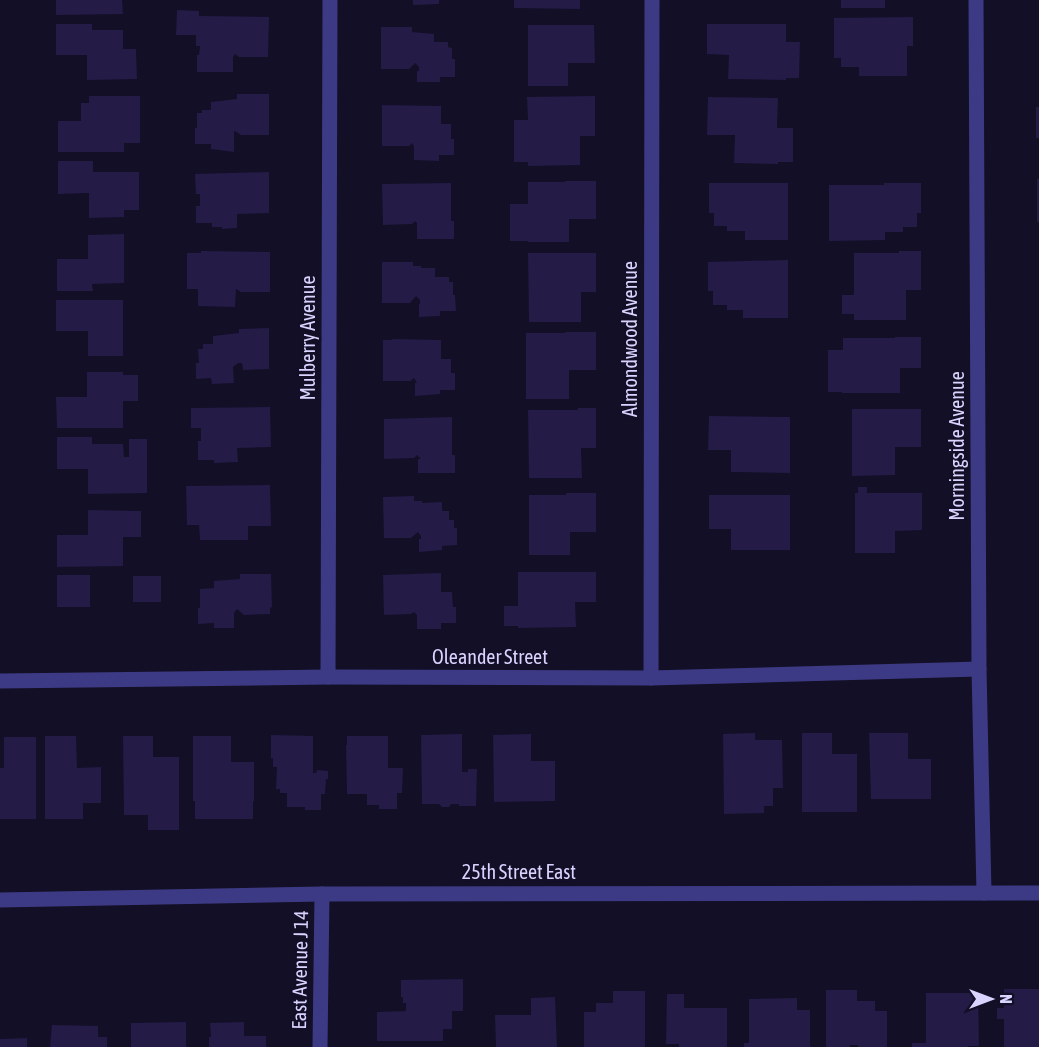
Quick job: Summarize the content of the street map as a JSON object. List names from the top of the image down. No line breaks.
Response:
{"streets":{"street":["Mulberry Avenue","Almondwood Avenue","Morningside Avenue","Oleander Street","25th Street East","East Avenue J 14"]},"crossings":[["Mulberry Avenue","Oleander Street"],["Almondwood Avenue","Oleander Street"],["Morningside Avenue","Oleander Street"],["Morningside Avenue","25th Street East"],["25th Street East","East Avenue J 14"]],"north":"right"}
